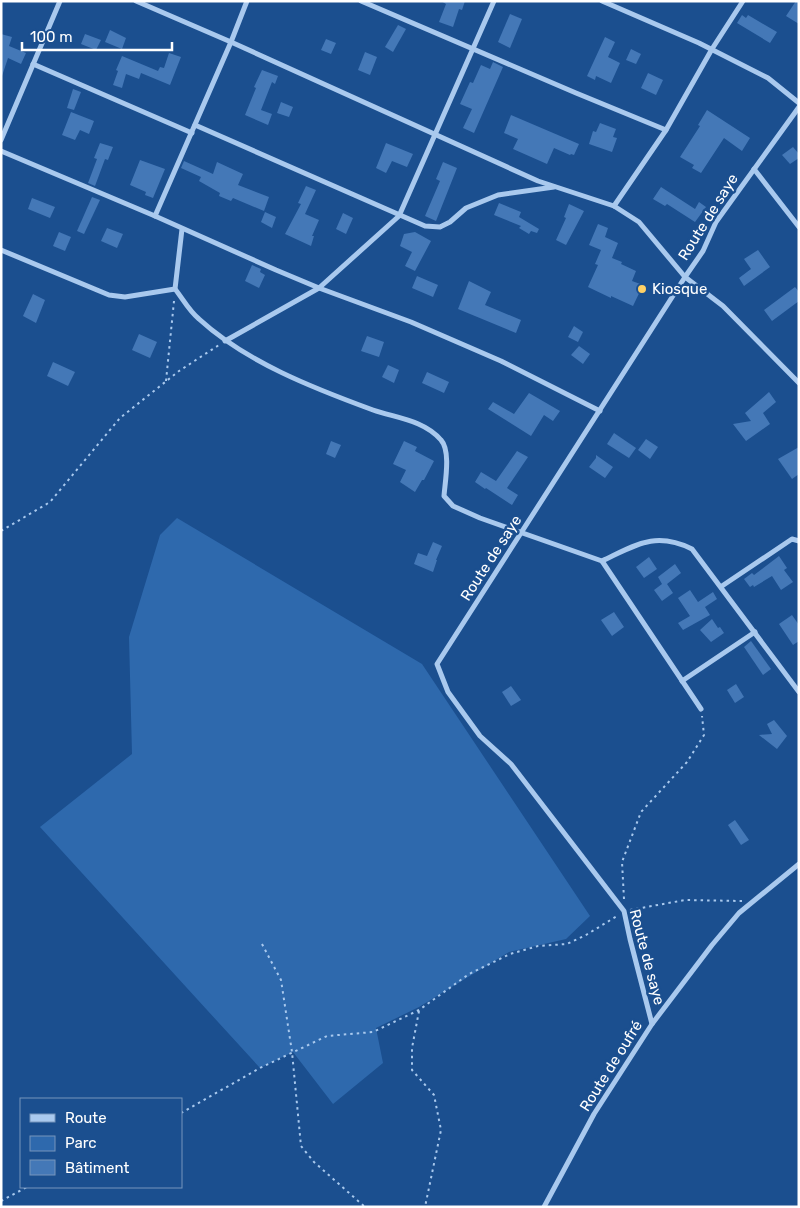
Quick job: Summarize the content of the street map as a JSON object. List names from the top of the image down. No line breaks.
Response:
{"streets":{"street":["Route de saye","Route de oufré"]},"crossings":[["Route de saye","Route de oufré"]],"places":["Kiosque"],"legend":["Route","Parc","Bâtiment"],"scale_bar":"100 m"}
